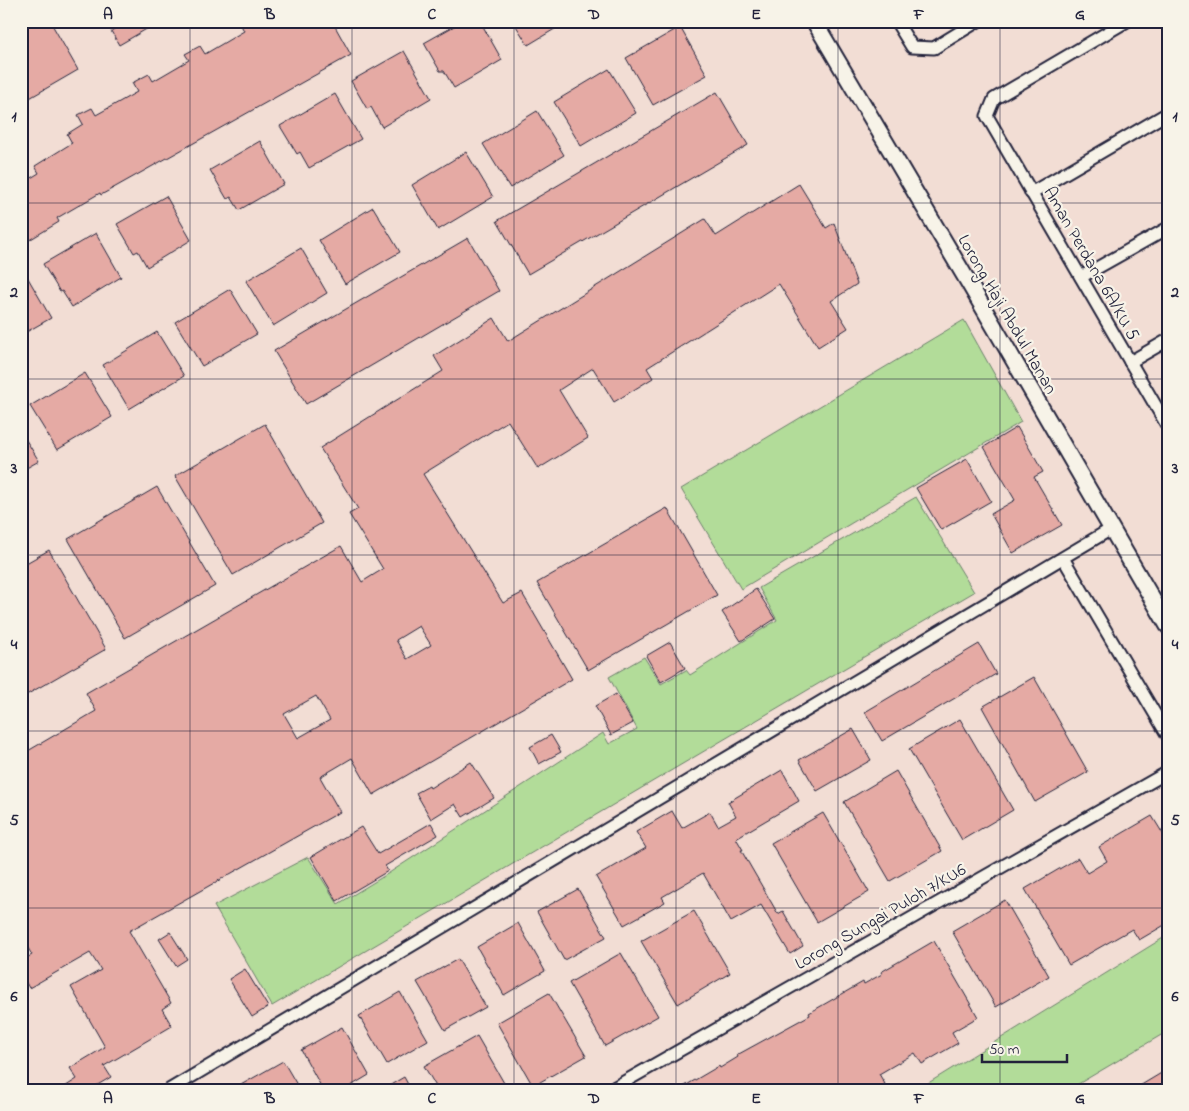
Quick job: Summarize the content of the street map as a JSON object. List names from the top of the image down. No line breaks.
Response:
{"streets":{"street":["Aman Perdana 6A/KU 5","Lorong Haji Abdul Manan","Lorong Sungai Puloh 7/KU6"]},"scale_bar":"50 m","grid":{"columns":["A","B","C","D","E","F","G"],"rows":["1","2","3","4","5","6"]}}
